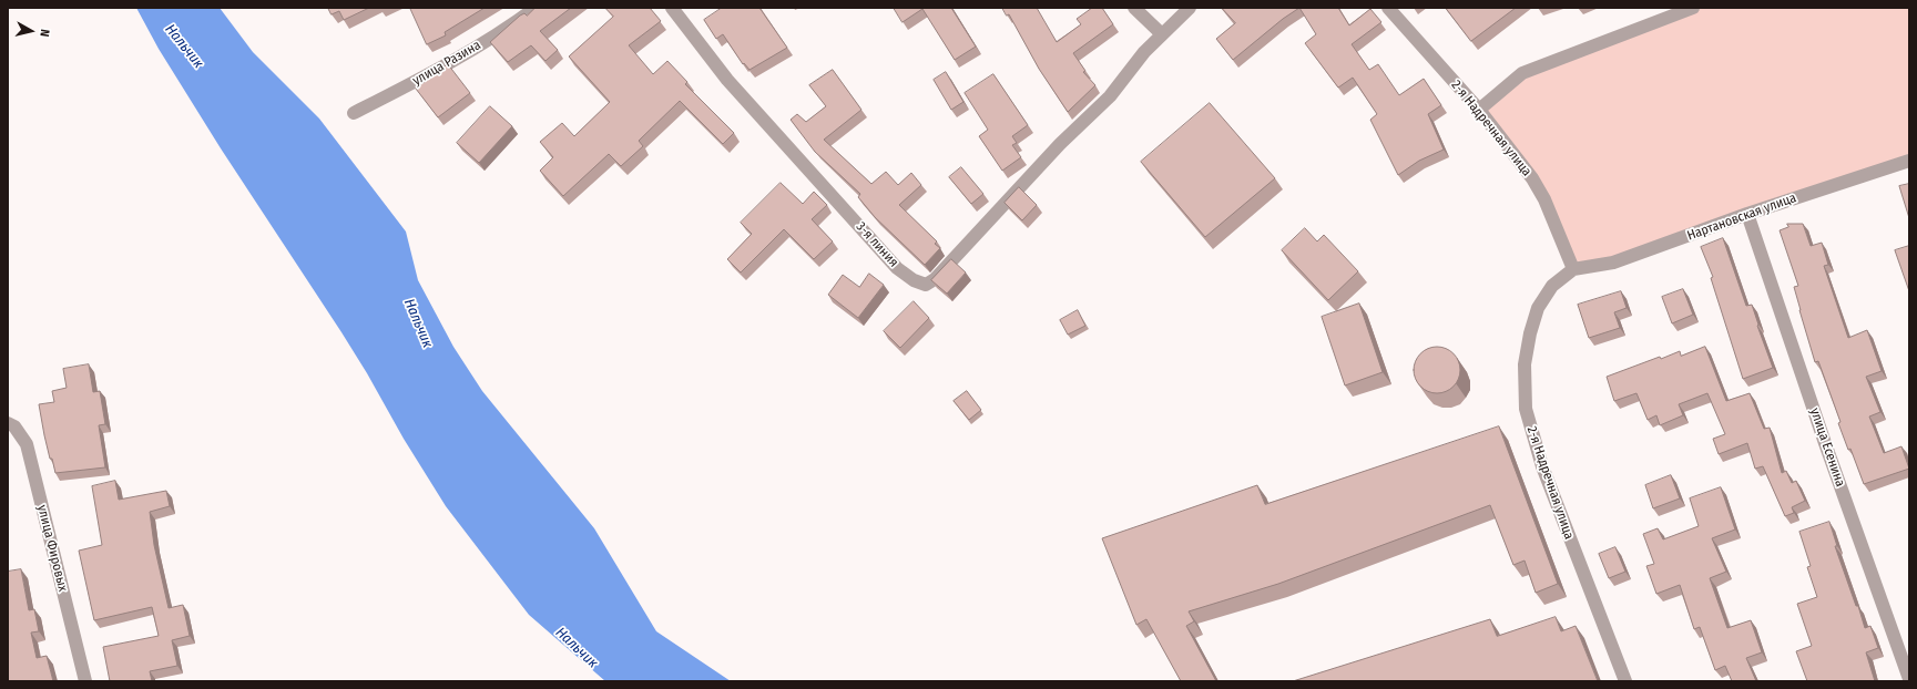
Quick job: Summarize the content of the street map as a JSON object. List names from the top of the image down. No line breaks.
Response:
{"streets":{"street":["улица Разина","2-я Надречная улица","Нартановская улица","3-я линия","улица Есенина","улица Фировых"]},"crossings":[["2-я Надречная улица","Нартановская улица"],["Нартановская улица","улица Есенина"]],"water":["Нальчик"],"north":"right"}
